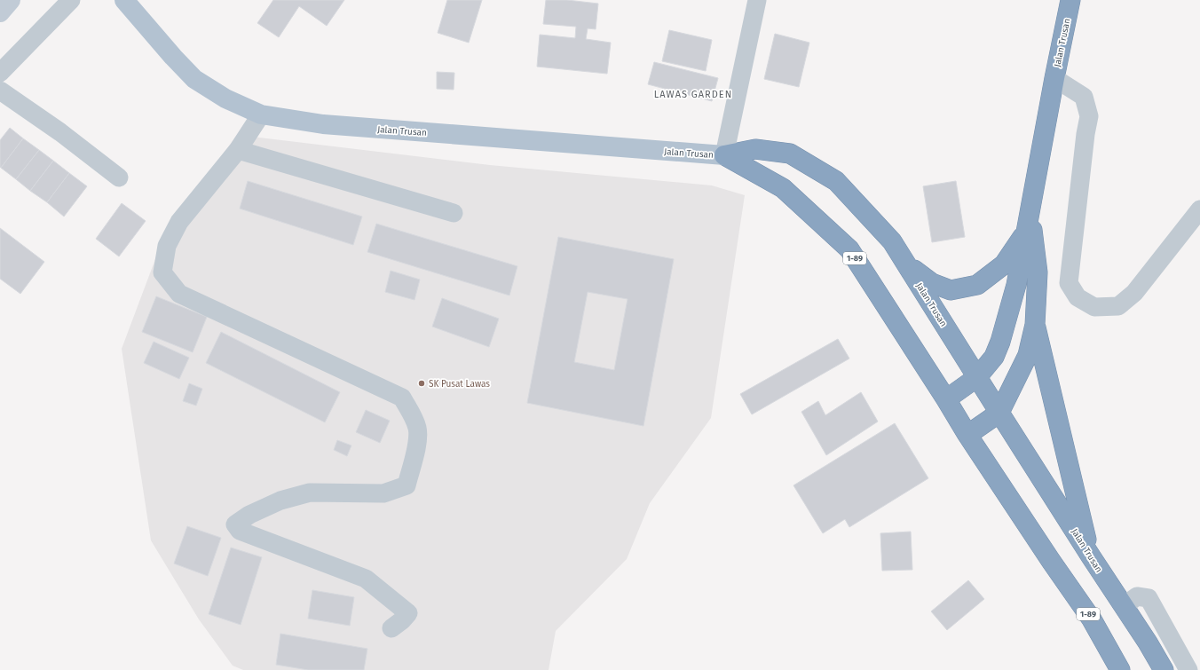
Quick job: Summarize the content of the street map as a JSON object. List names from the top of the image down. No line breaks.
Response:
{"streets":{"highway":["Jalan Trusan","1-89"]},"districts":["LAWAS GARDEN"],"places":["SK Pusat Lawas"]}
